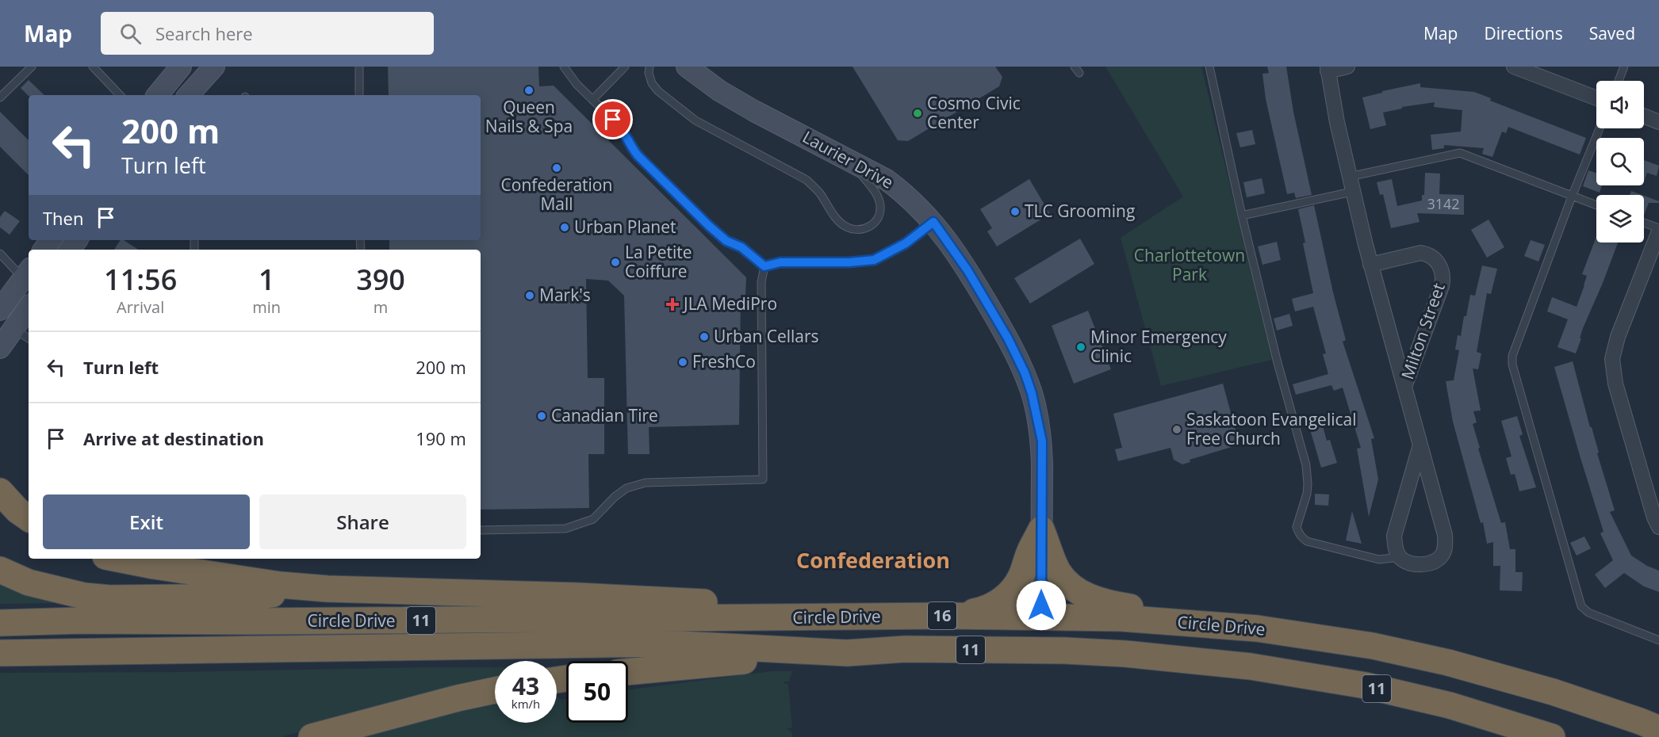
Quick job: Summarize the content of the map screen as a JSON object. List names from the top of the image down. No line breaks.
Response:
{"streets":{"highway":["16","Circle Drive","11"],"main road":["Laurier Drive"],"street":["Milton Street"]},"crossings":[["Laurier Drive","16"],["Laurier Drive","Circle Drive"],["16","Circle Drive"]],"districts":["Confederation"],"parks":["Charlottetown Park"],"places":{"other":["Queen Nails & Spa","Cosmo Civic Center","Confederation Mall","TLC Grooming","Urban Planet","La Petite Coiffure","Mark's","Urban Cellars","Minor Emergency Clinic","FreshCo","Canadian Tire","Saskatoon Evangelical Free Church"],"health":["JLA MediPro"]},"house_numbers":["3142"],"page":{"header":"Map","search":"Search here","nav":["Map","Directions","Saved"],"turn":["200 m","Turn left"],"then":"Then","eta":["11:56","Arrival","1","min","390","m"],"list":[{"name":"Turn left","value":"200 m"},{"name":"Arrive at destination","value":"190 m"}],"buttons":["Exit","Share"],"speed":"43 km/h","limit":"50"}}
